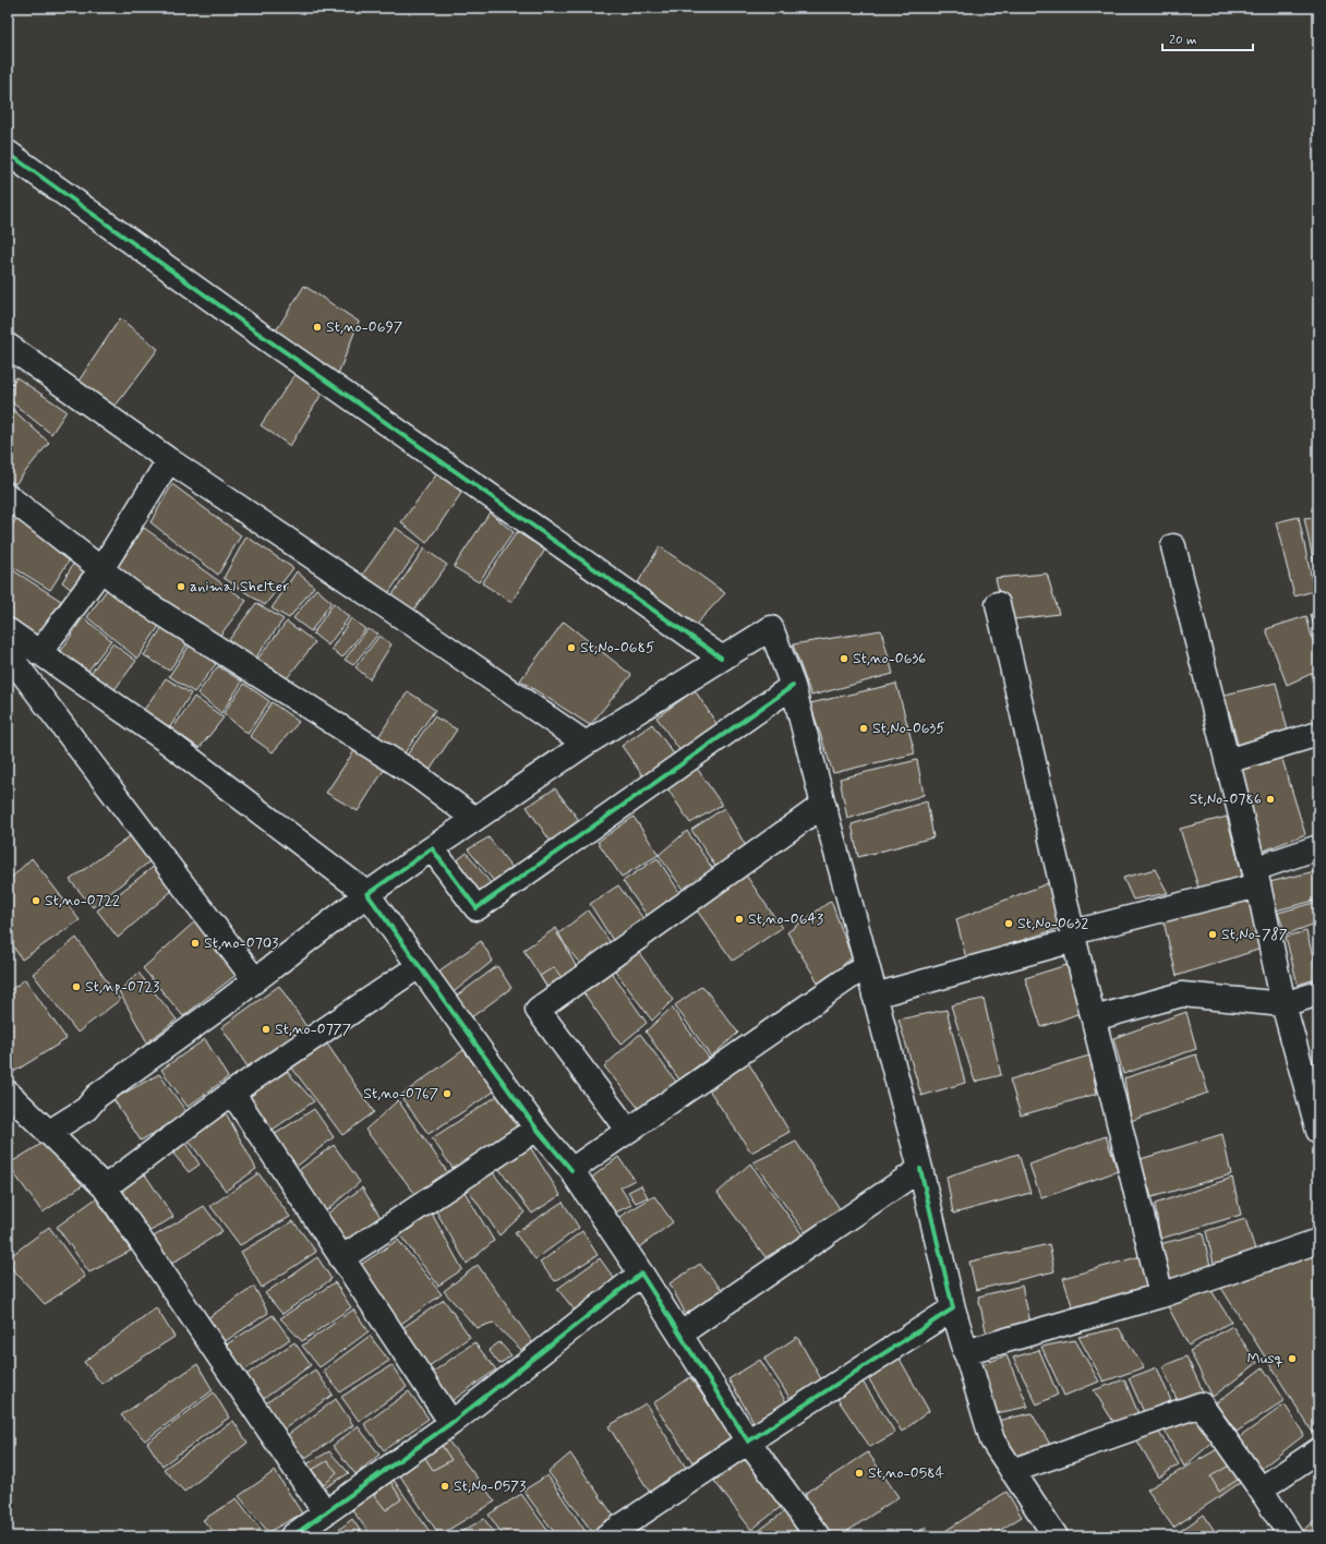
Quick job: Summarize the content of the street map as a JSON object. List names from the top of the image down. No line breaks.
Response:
{"places":["St,no-0697","animal Shelter","St,No-0685","St,no-0636","St,No-0635","St,No-0786","St,no-0722","St,no-0643","St,No-0632","St,No-787","St,no-0703","St,np-0723","St,no-0777","St,no-0767","Musq","St,no-0584","St,No-0573"],"scale_bar":"20 m"}
